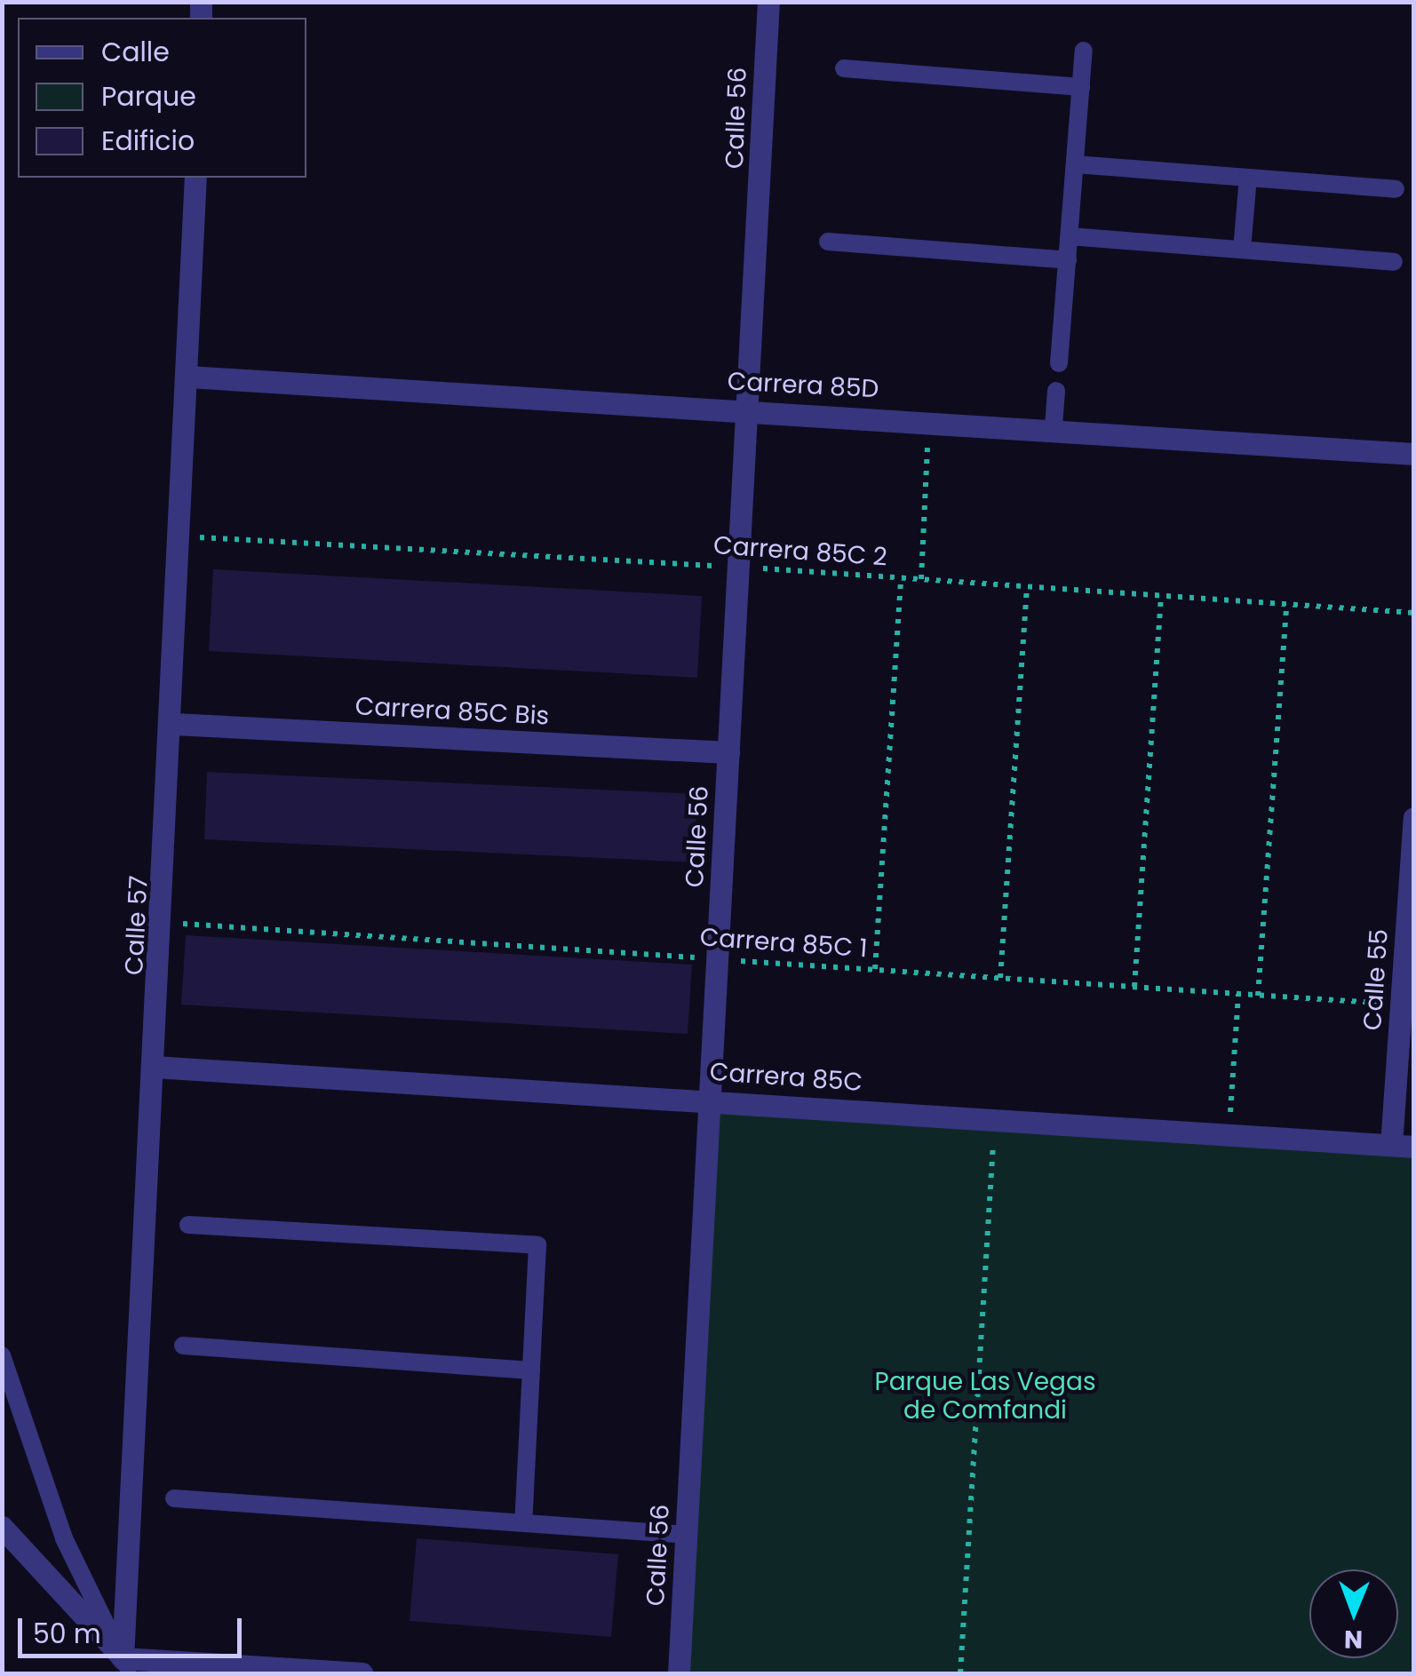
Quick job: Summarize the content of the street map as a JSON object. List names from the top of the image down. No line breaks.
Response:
{"streets":{"street":["Calle 56","Carrera 85D","Carrera 85C Bis","Calle 57","Calle 55","Carrera 85C"],"path":["Carrera 85C 2","Carrera 85C 1"]},"crossings":[["Calle 56","Carrera 85D"],["Calle 56","Carrera 85C 2"],["Calle 56","Carrera 85C Bis"],["Calle 56","Carrera 85C 1"],["Calle 56","Carrera 85C"],["Carrera 85D","Calle 57"],["Carrera 85C 2","Calle 57"],["Carrera 85C Bis","Calle 57"],["Calle 57","Carrera 85C 1"],["Calle 57","Carrera 85C"],["Carrera 85C 1","Calle 55"],["Calle 55","Carrera 85C"]],"parks":["Parque Las Vegas de Comfandi"],"legend":["Calle","Parque","Edificio"],"scale_bar":"50 m","north":"bottom"}
